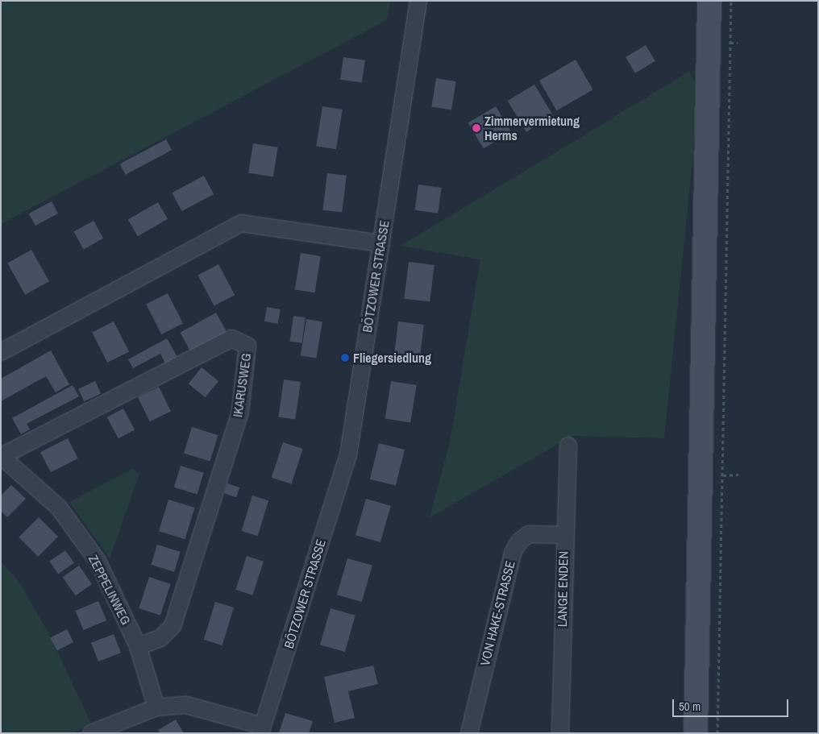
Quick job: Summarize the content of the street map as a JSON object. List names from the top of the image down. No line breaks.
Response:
{"streets":{"street":["BÖTZOWER STRASSE","IKARUSWEG","LANGE ENDEN","ZEPPELINWEG","VON HAKE-STRASSE"]},"crossings":[["IKARUSWEG","ZEPPELINWEG"],["LANGE ENDEN","VON HAKE-STRASSE"]],"places":["Zimmervermietung Herms","Fliegersiedlung"],"scale_bar":"50 m"}
